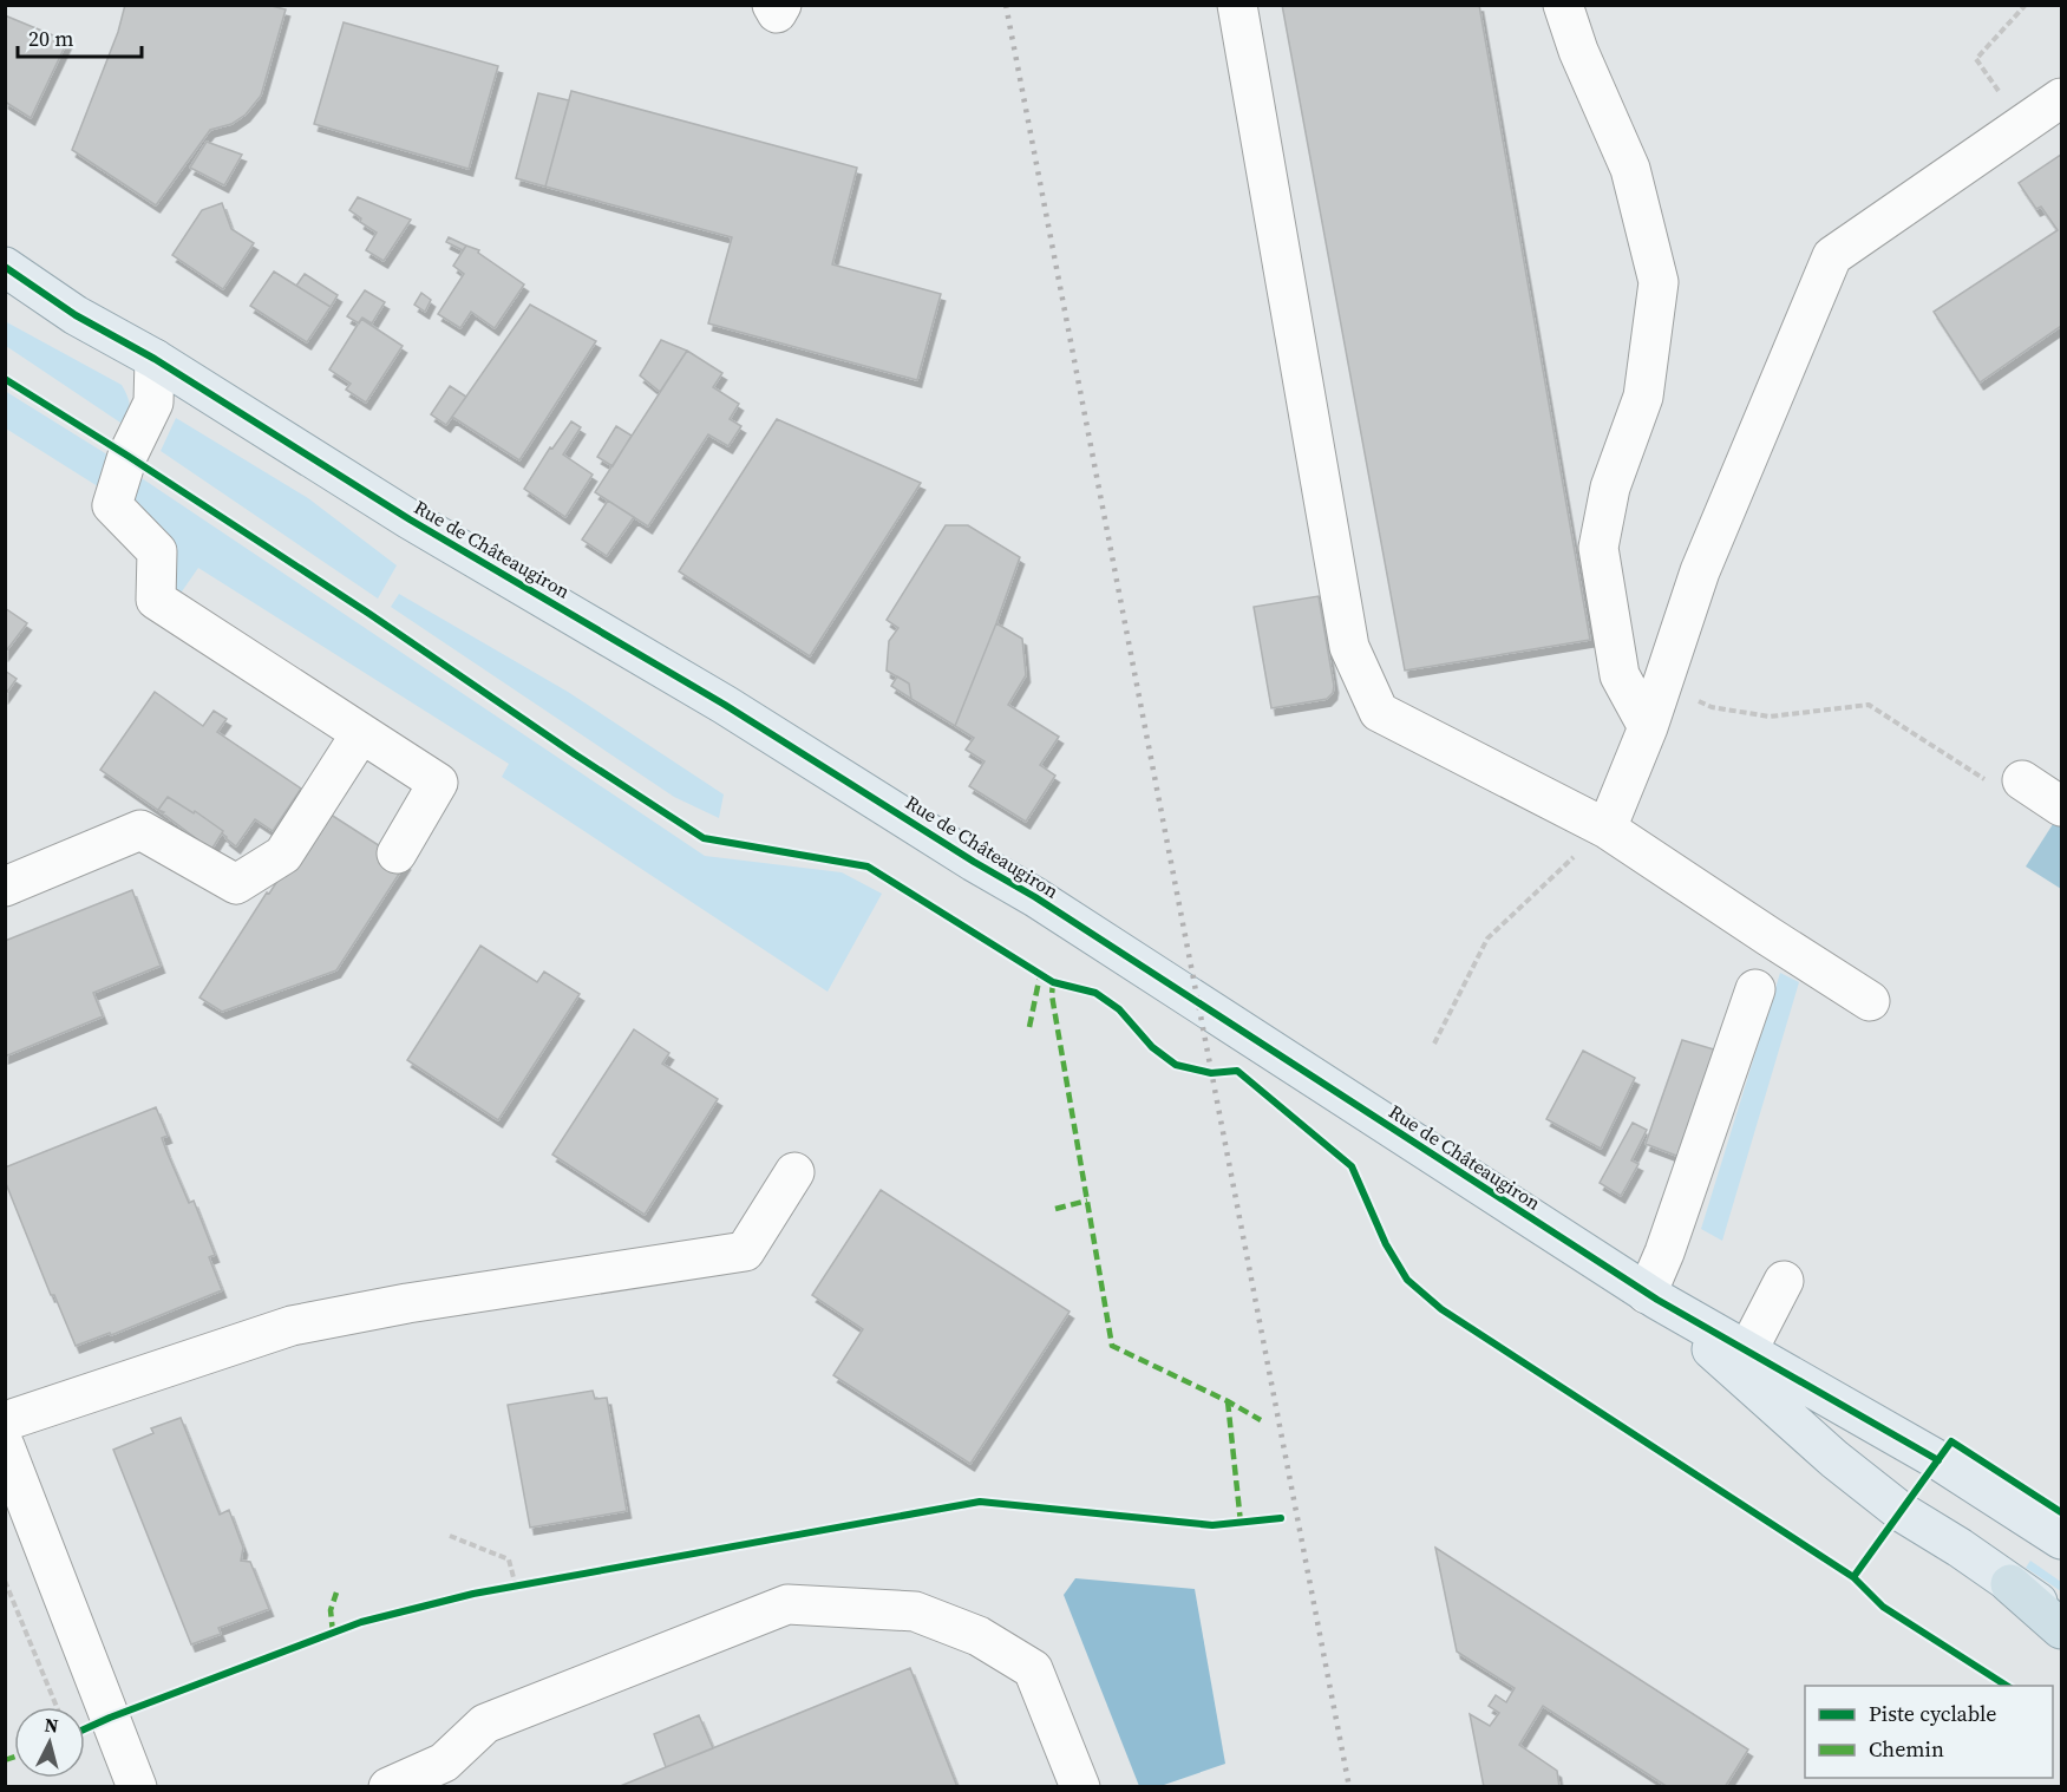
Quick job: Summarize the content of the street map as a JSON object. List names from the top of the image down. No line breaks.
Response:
{"streets":{"main road":["Rue de Châteaugiron"]},"legend":["Piste cyclable","Chemin"],"scale_bar":"20 m","north":"top"}
